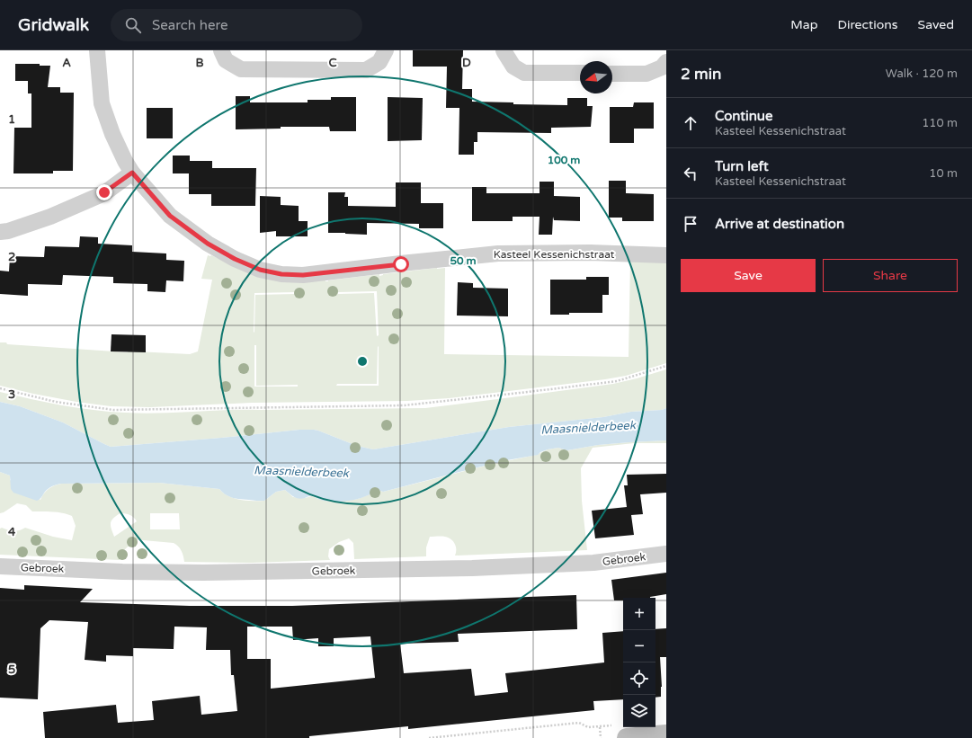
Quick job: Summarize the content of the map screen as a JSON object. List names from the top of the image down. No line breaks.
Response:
{"streets":{"street":["Kasteel Kessenichstraat","Gebroek"]},"water":["Maasnielderbeek"],"north":"left","page":{"header":"Gridwalk","search":"Search here","nav":["Map","Directions","Saved"],"heading":["2 min","Walk · 120 m"],"list":[["Continue","Kasteel Kessenichstraat","110 m"],["Turn left","Kasteel Kessenichstraat","10 m"],"Arrive at destination"],"buttons":["Save","Share"],"map_buttons":["+","−"]},"grid":{"columns":["A","B","C","D"],"rows":["1","2","3","4","5"]},"rings":["100 m","50 m"]}
